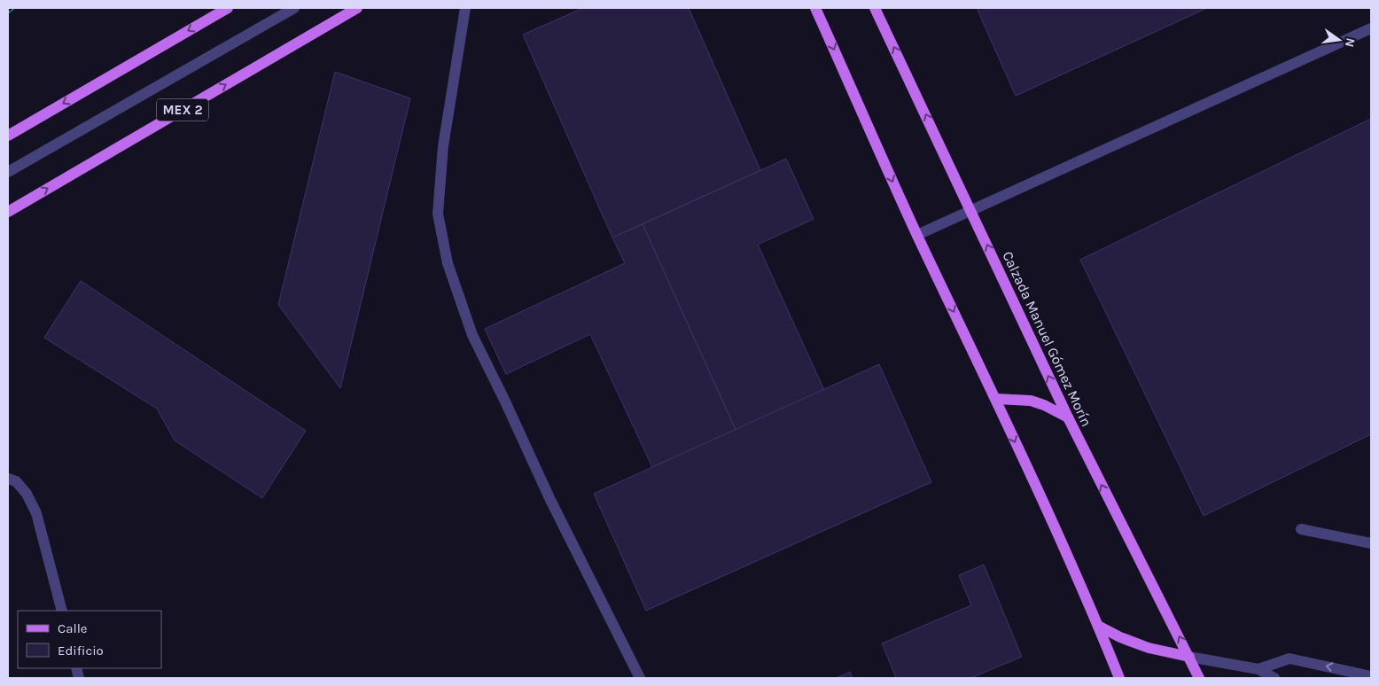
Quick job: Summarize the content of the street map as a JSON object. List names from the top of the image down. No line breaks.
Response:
{"streets":{"main road":["MEX 2","Calzada Manuel Gómez Morín"]},"legend":["Calle","Edificio"],"north":"right"}
